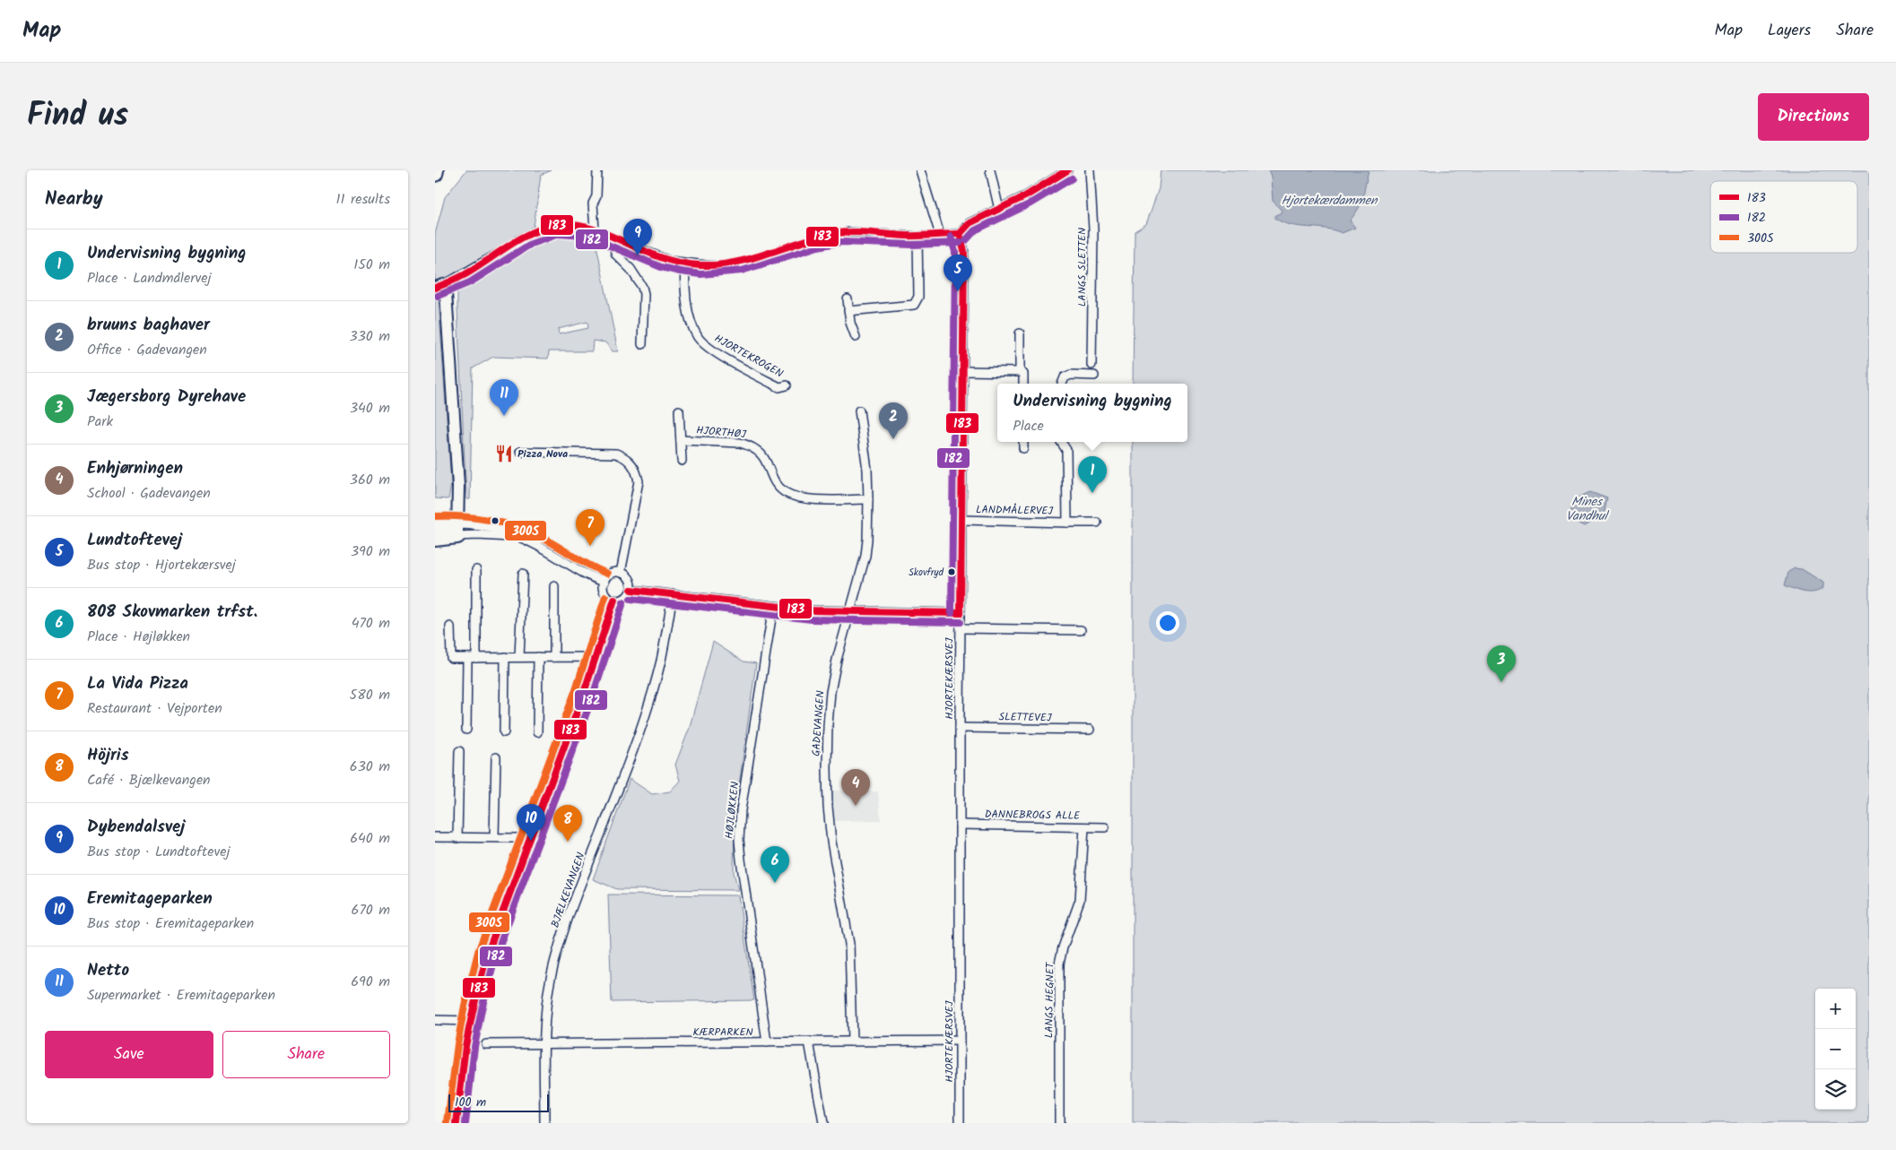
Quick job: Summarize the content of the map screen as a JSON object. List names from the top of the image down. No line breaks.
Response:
{"streets":{"street":["LANGS SLETTEN","HJORTEKROGEN","HJORTHØJ","LANDMÅLERVEJ","HJORTEKÆRSVEJ","SLETTEVEJ","GADEVANGEN","HØJLØKKEN","DANNEBROGS ALLE","BJÆLKEVANGEN","LANGS HEGNET","KÆRPARKEN"]},"crossings":[["HJORTHØJ","GADEVANGEN"],["LANDMÅLERVEJ","HJORTEKÆRSVEJ"],["HJORTEKÆRSVEJ","SLETTEVEJ"],["HJORTEKÆRSVEJ","DANNEBROGS ALLE"],["HJORTEKÆRSVEJ","KÆRPARKEN"],["GADEVANGEN","KÆRPARKEN"],["HØJLØKKEN","KÆRPARKEN"],["DANNEBROGS ALLE","LANGS HEGNET"],["BJÆLKEVANGEN","KÆRPARKEN"]],"water":["Hjortekærdammen","Mines Vandhul"],"places":{"restaurant":["Pizza Nova"],"other":["Skovfryd"]},"lines":["transit line 183","transit line 182","transit line 300S"],"legend":["183","182","300S"],"scale_bar":"100 m","page":{"header":"Map","nav":["Map","Layers","Share"],"title":"Find us","buttons":["Directions",["Save","Share"]],"heading":["Nearby","11 results"],"pins":["9","5","11","2","1","7","3","4","10","8","6"],"list":[{"mark":"1","name":"Undervisning bygning","note":"Place · Landmålervej","value":"150 m"},{"mark":"2","name":"bruuns baghaver","note":"Office · Gadevangen","value":"330 m"},{"mark":"3","name":"Jægersborg Dyrehave","note":"Park","value":"340 m"},{"mark":"4","name":"Enhjørningen","note":"School · Gadevangen","value":"360 m"},{"mark":"5","name":"Lundtoftevej","note":"Bus stop · Hjortekærsvej","value":"390 m"},{"mark":"6","name":"808 Skovmarken trfst.","note":"Place · Højløkken","value":"470 m"},{"mark":"7","name":"La Vida Pizza","note":"Restaurant · Vejporten","value":"580 m"},{"mark":"8","name":"Höjris","note":"Café · Bjælkevangen","value":"630 m"},{"mark":"9","name":"Dybendalsvej","note":"Bus stop · Lundtoftevej","value":"640 m"},{"mark":"10","name":"Eremitageparken","note":"Bus stop · Eremitageparken","value":"670 m"},{"mark":"11","name":"Netto","note":"Supermarket · Eremitageparken","value":"690 m"}],"popup":["Undervisning bygning","Place"],"map_buttons":["+","−"],"scale":"100 m"}}
